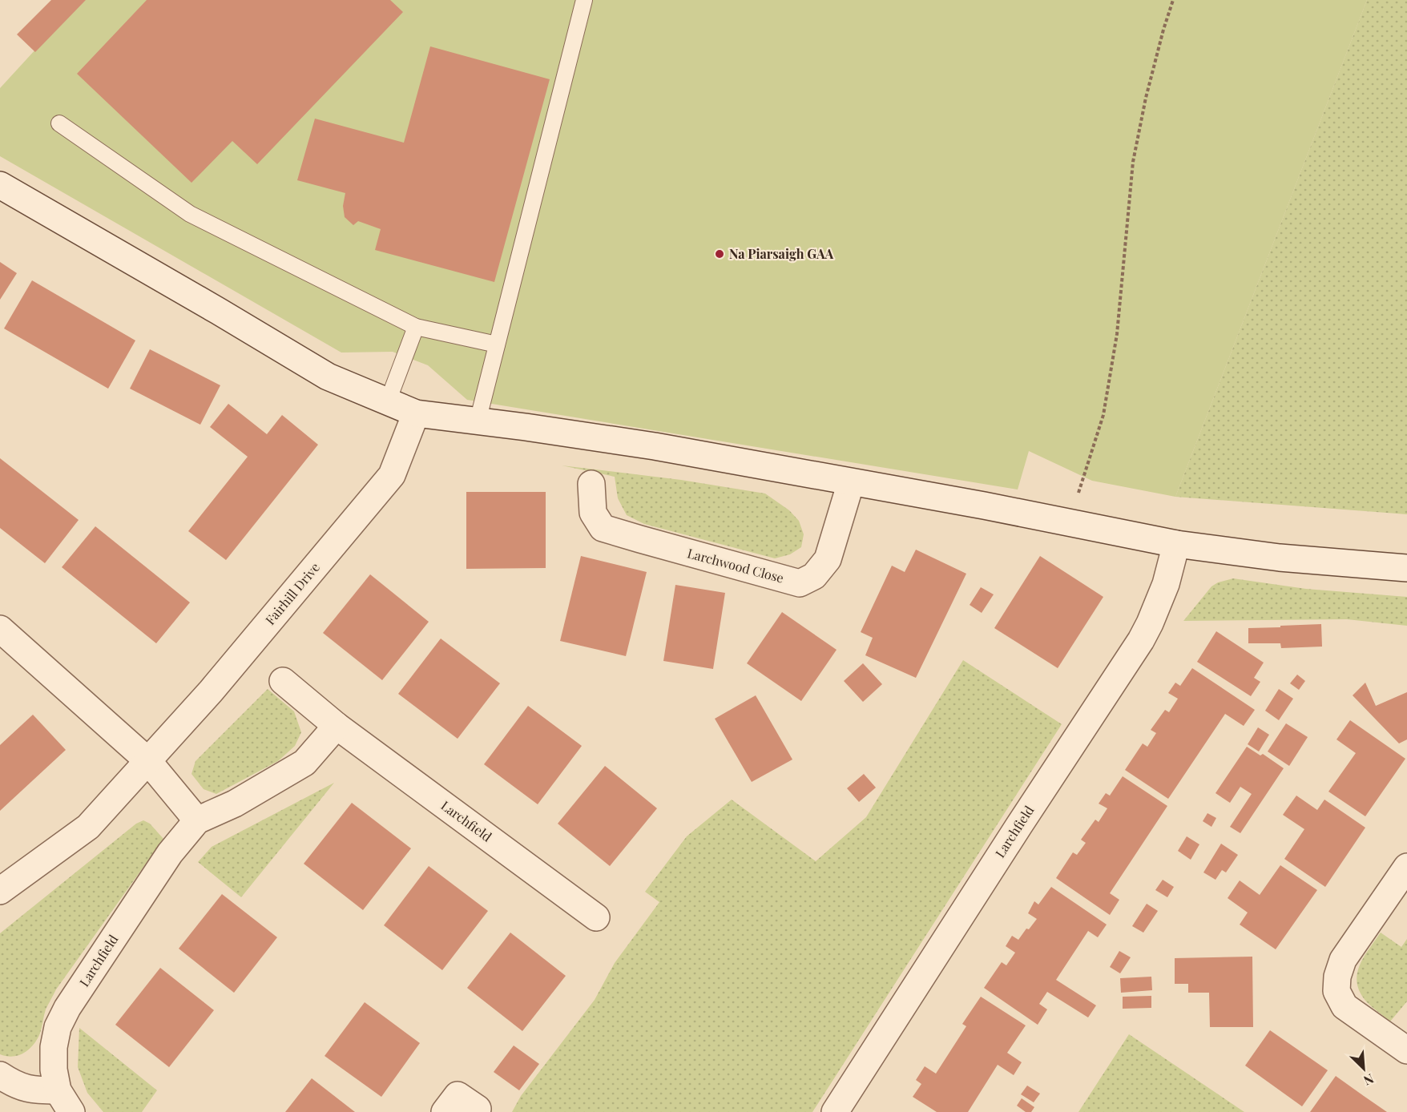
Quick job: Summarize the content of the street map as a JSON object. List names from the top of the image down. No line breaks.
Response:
{"streets":{"street":["Larchwood Close","Fairhill Drive","Larchfield"]},"places":["Na Piarsaigh GAA"],"north":"bottom right"}
